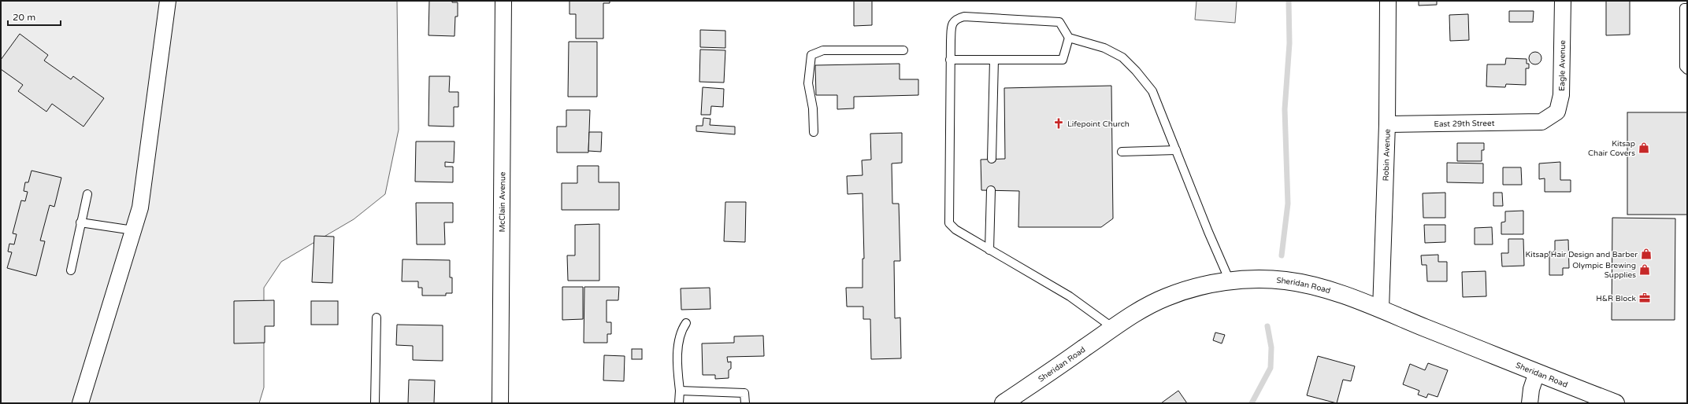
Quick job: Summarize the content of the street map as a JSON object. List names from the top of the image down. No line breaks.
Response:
{"streets":{"main road":["Sheridan Road"],"street":["Eagle Avenue","East 29th Street","Robin Avenue","McClain Avenue"]},"crossings":[["Eagle Avenue","East 29th Street"],["East 29th Street","Robin Avenue"],["Robin Avenue","Sheridan Road"]],"places":{"church":["Lifepoint Church"],"shop":["Kitsap Chair Covers","Kitsap Hair Design and Barber","Olympic Brewing Supplies"],"office":["H&R Block"]},"scale_bar":"20 m"}
